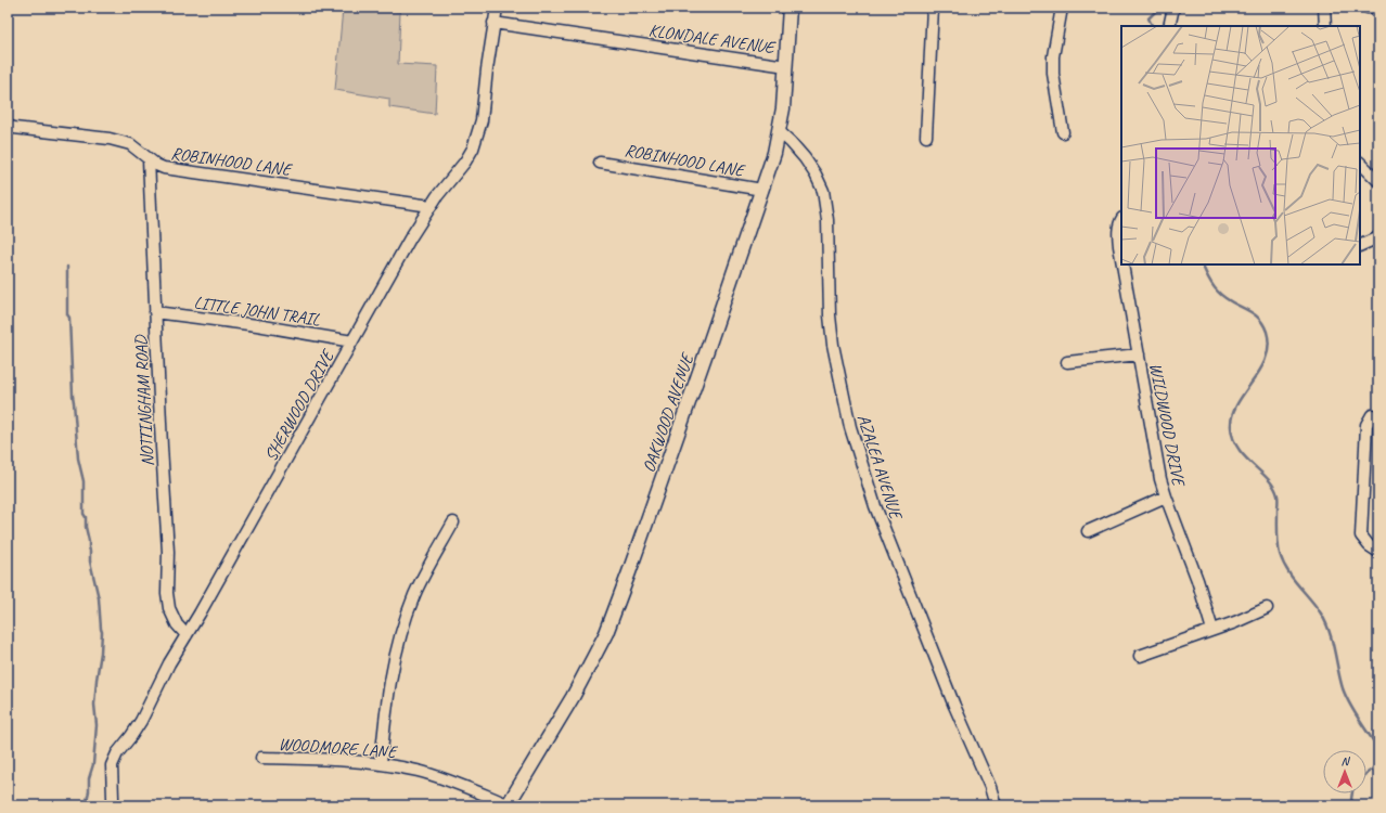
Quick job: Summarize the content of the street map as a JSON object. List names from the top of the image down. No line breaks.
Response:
{"streets":{"street":["KLONDALE AVENUE","ROBINHOOD LANE","LITTLE JOHN TRAIL","NOTTINGHAM ROAD","SHERWOOD DRIVE","OAKWOOD AVENUE","WILDWOOD DRIVE","AZALEA AVENUE","WOODMORE LANE"]},"crossings":[["KLONDALE AVENUE","SHERWOOD DRIVE"],["KLONDALE AVENUE","OAKWOOD AVENUE"],["ROBINHOOD LANE","NOTTINGHAM ROAD"],["ROBINHOOD LANE","SHERWOOD DRIVE"],["ROBINHOOD LANE","OAKWOOD AVENUE"],["LITTLE JOHN TRAIL","NOTTINGHAM ROAD"],["LITTLE JOHN TRAIL","SHERWOOD DRIVE"],["NOTTINGHAM ROAD","SHERWOOD DRIVE"],["OAKWOOD AVENUE","AZALEA AVENUE"],["OAKWOOD AVENUE","WOODMORE LANE"]],"north":"top"}
